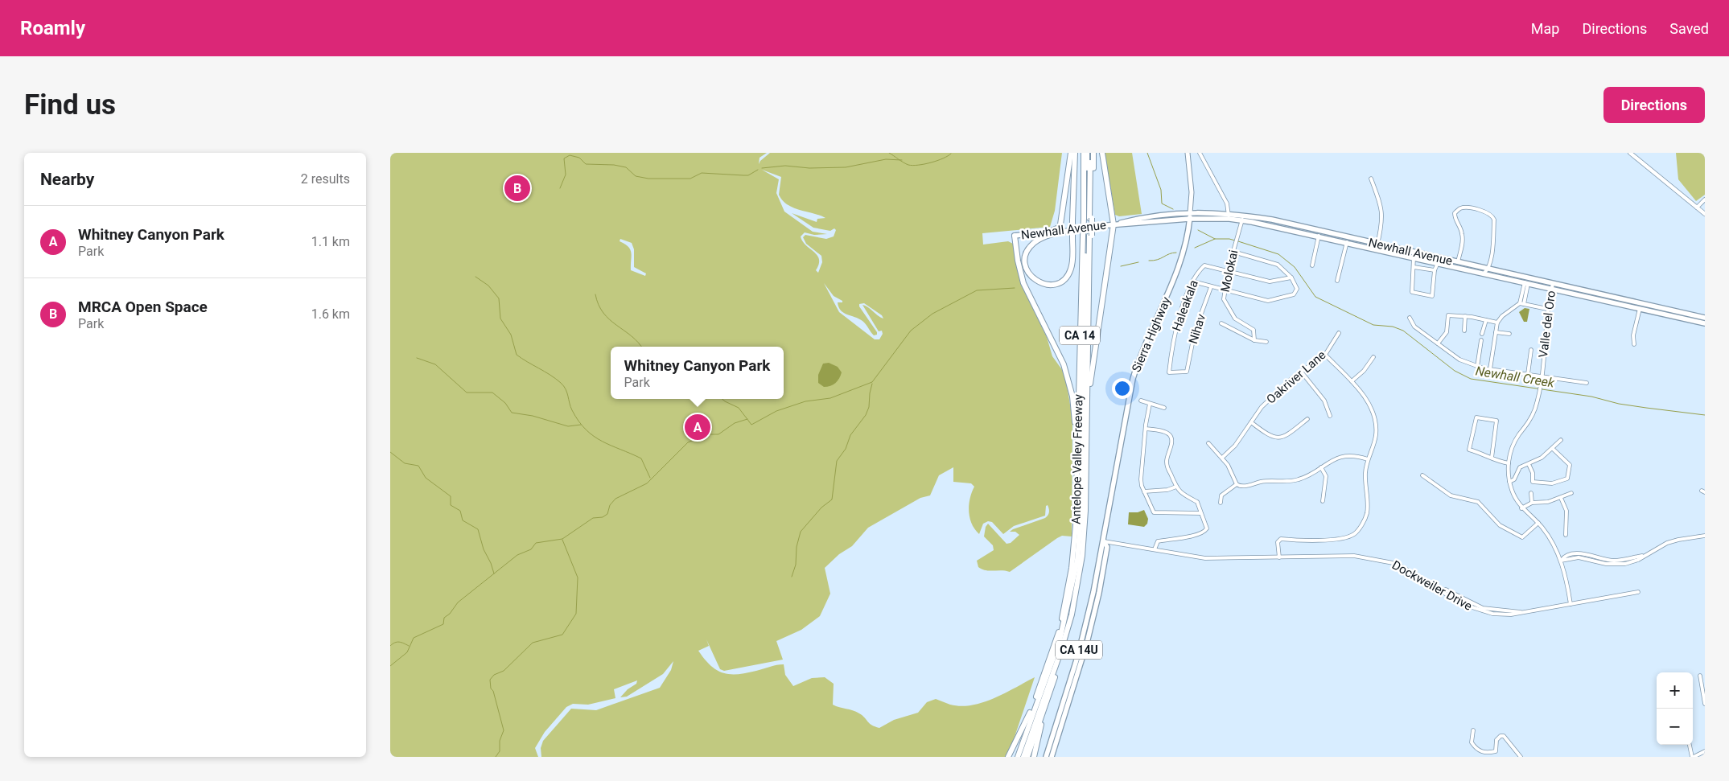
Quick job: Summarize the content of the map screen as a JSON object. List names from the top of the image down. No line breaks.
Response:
{"streets":{"highway":["CA 14","Antelope Valley Freeway"],"main road":["Newhall Avenue","Sierra Highway","CA 14U"],"street":["Molokai","Haleakala","Valle del Oro","Nihav","Oakriver Lane","Dockweiler Drive"]},"crossings":[["Newhall Avenue","Molokai"],["Newhall Avenue","Valle del Oro"],["Newhall Avenue","Sierra Highway"],["Molokai","Haleakala"],["Haleakala","Nihav"],["Valle del Oro","Dockweiler Drive"],["Sierra Highway","Dockweiler Drive"]],"water":["Newhall Creek"],"page":{"header":"Roamly","nav":["Map","Directions","Saved"],"buttons":"Directions","title":"Find us","heading":["Nearby","2 results"],"pins":["B","A"],"list":[{"mark":"A","name":"Whitney Canyon Park","note":"Park","value":"1.1 km"},{"mark":"B","name":"MRCA Open Space","note":"Park","value":"1.6 km"}],"popup":["Whitney Canyon Park","Park"],"map_buttons":["+","−"]}}
